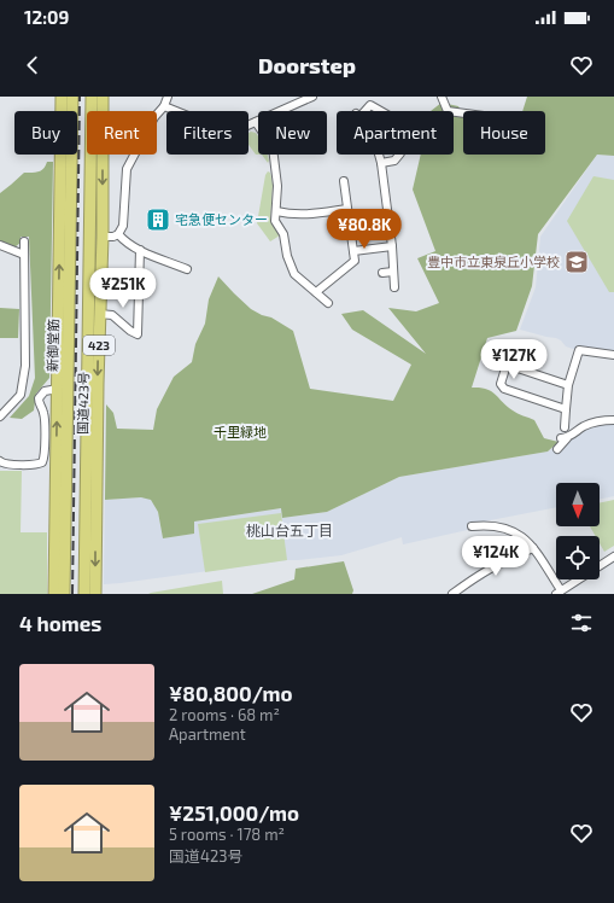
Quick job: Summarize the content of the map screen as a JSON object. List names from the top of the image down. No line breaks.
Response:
{"streets":{"highway":["新御堂筋","423","国道423号"]},"districts":["桃山台五丁目"],"parks":["千里緑地"],"places":{"building":["宅急便センター"],"school or university":["豊中市立東泉丘小学校"]},"north":"bottom","page":{"status":"12:09","header":"Doorstep","chip":["Buy","Rent","Filters","New","Apartment","House"],"price":["¥80.8K","¥251K","¥127K","¥124K"],"heading":"4 homes","list":[{"name":"¥80,800/mo","note":"2 rooms · 68 m² · Apartment"},{"name":"¥251,000/mo","note":"5 rooms · 178 m² · 国道423号"}]}}
